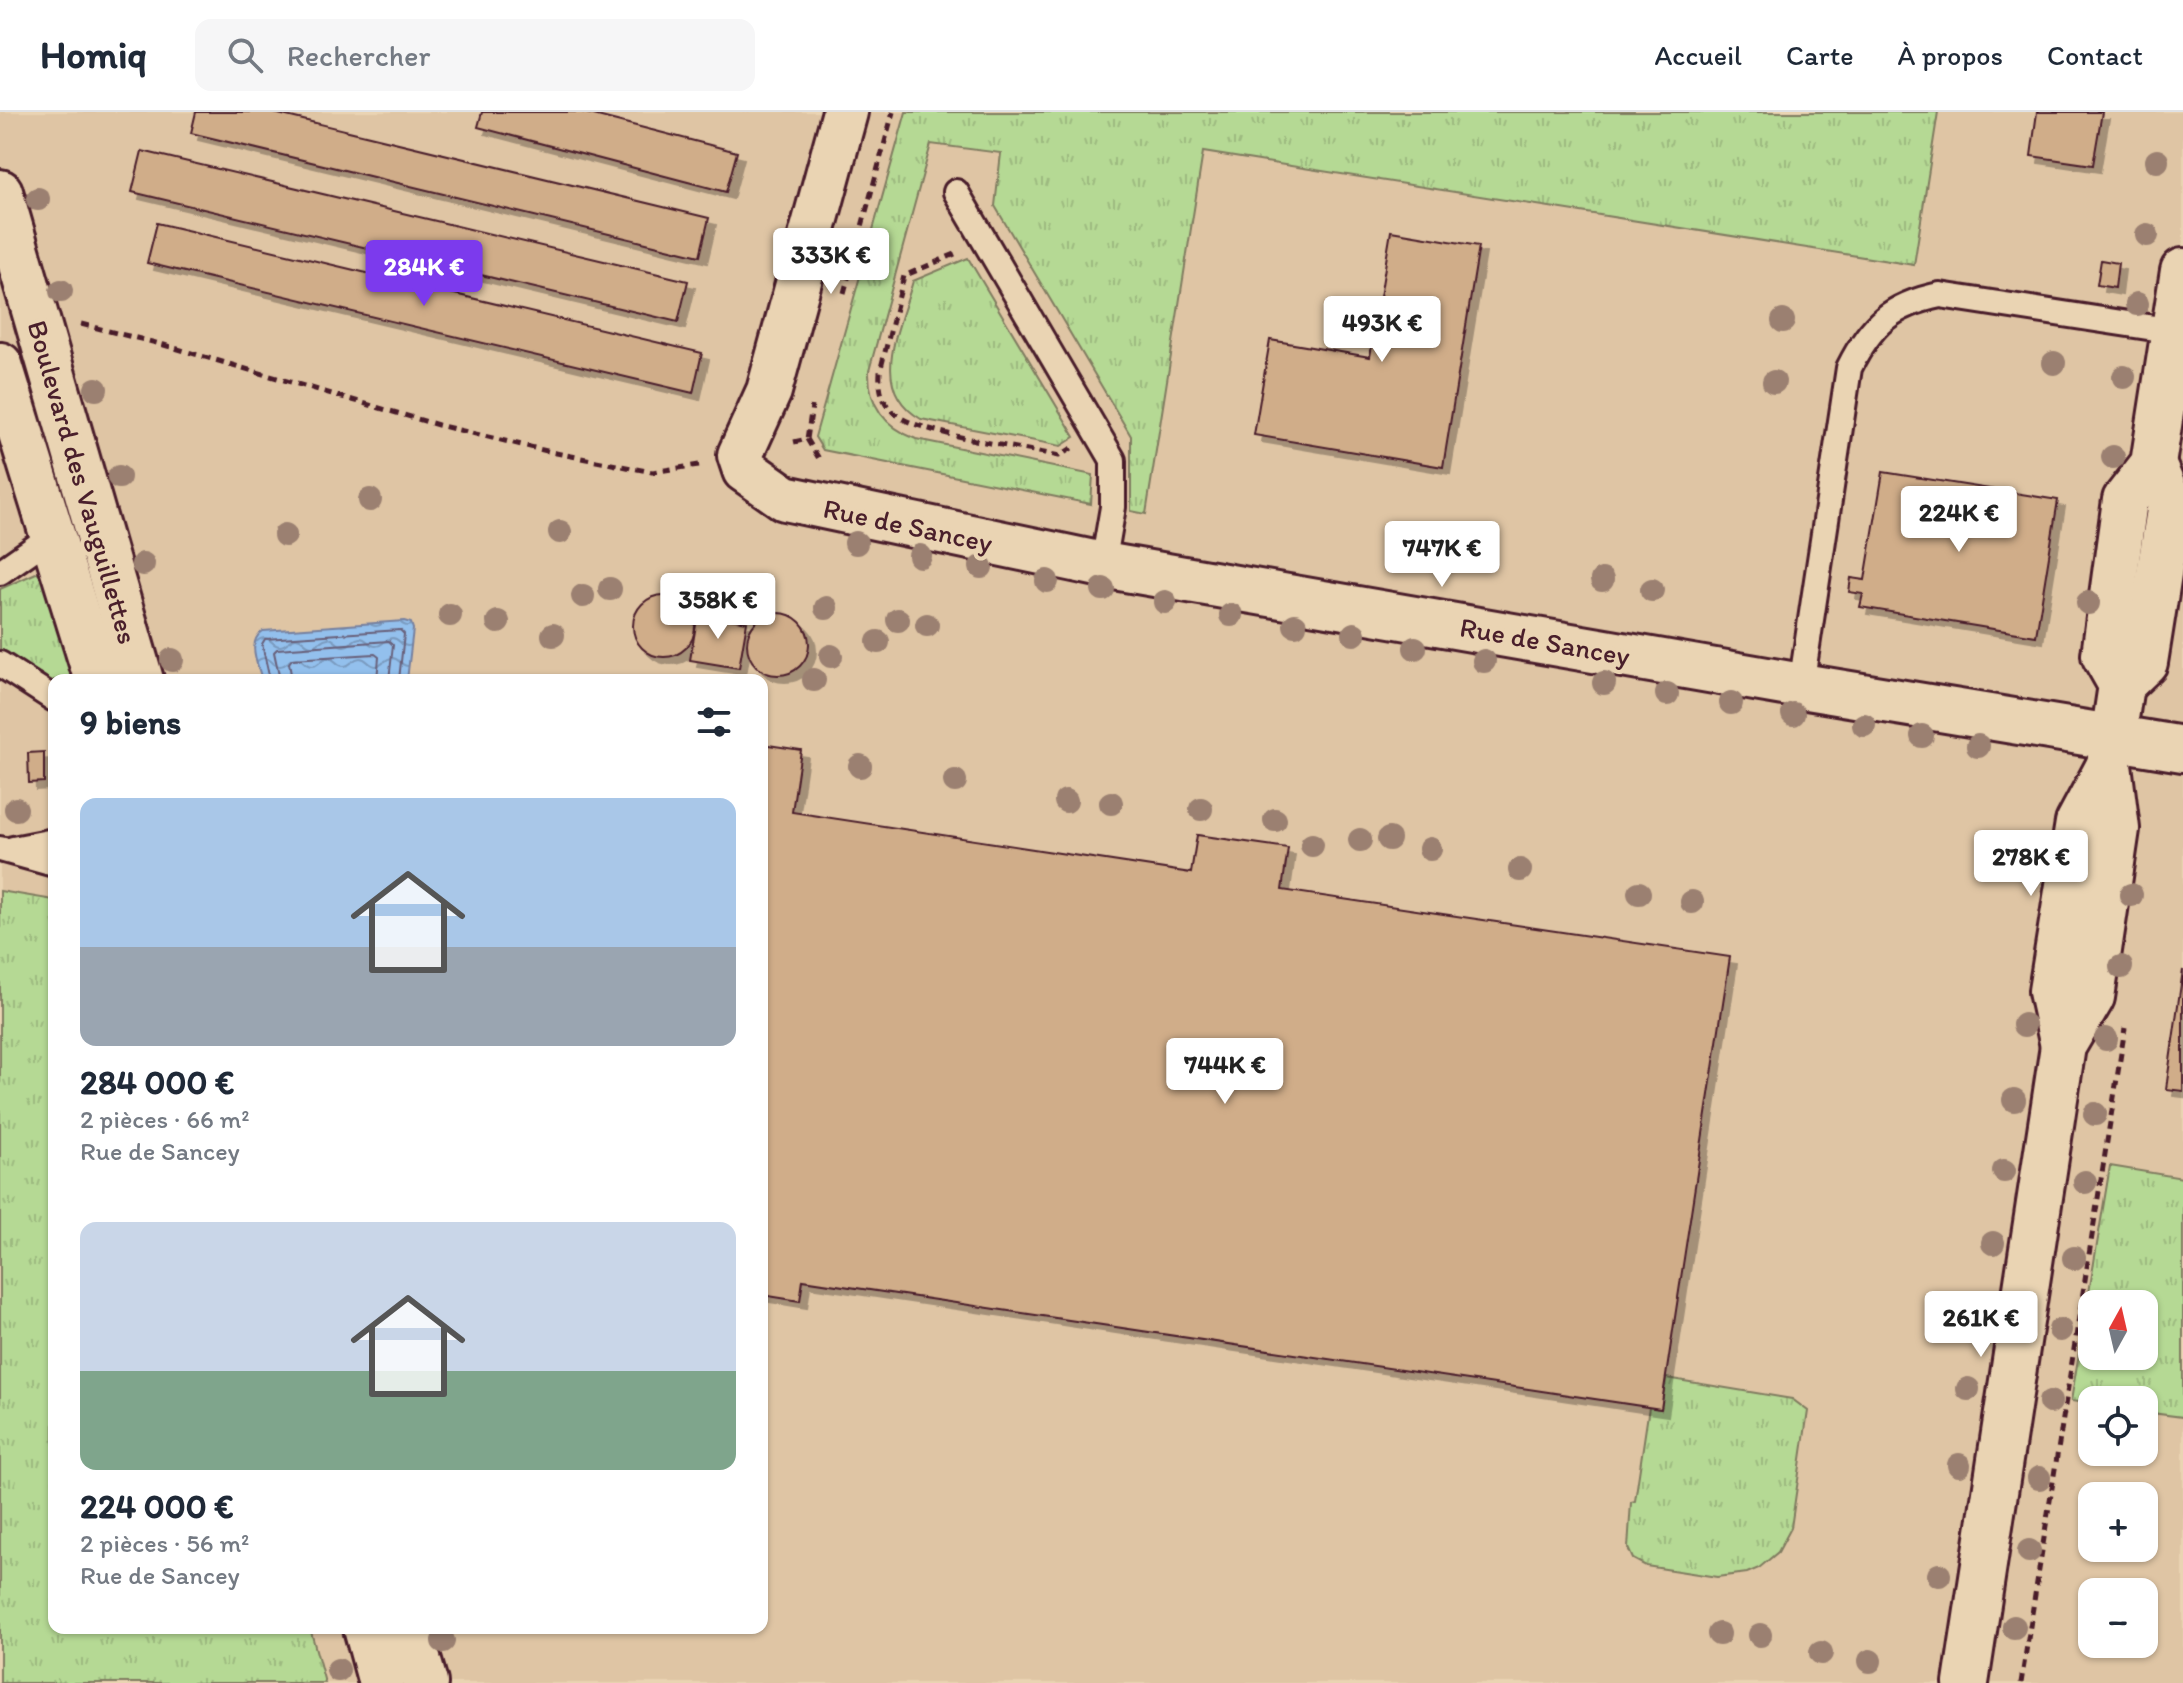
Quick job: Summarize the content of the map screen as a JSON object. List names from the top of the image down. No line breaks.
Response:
{"streets":{"street":["Boulevard des Vauguillettes","Rue de Sancey"]},"north":"top","page":{"header":"Homiq","search":"Rechercher","nav":["Accueil","Carte","À propos","Contact"],"price":["333K €","284K €","493K €","224K €","747K €","358K €","278K €","744K €","261K €"],"heading":"9 biens","list":[{"name":"284 000 €","note":"2 pièces · 66 m² · Rue de Sancey"},{"name":"224 000 €","note":"2 pièces · 56 m² · Rue de Sancey"}],"map_buttons":["+","−"]}}
